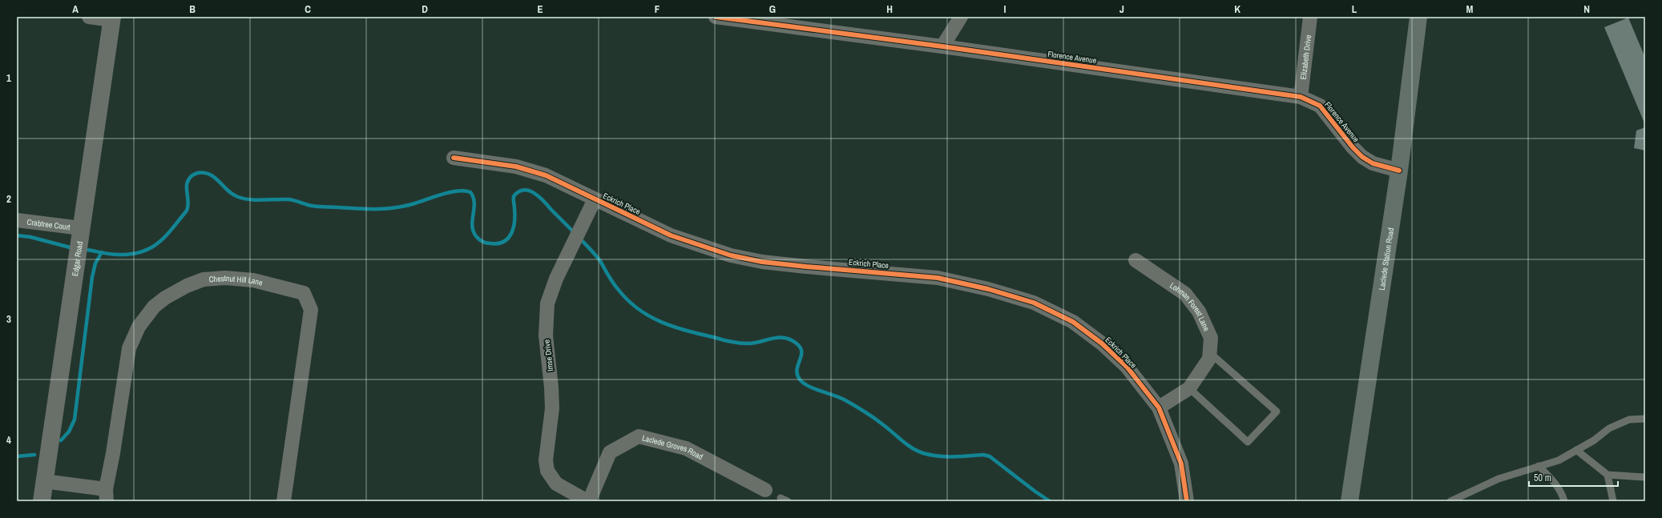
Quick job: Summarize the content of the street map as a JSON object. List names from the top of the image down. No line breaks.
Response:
{"streets":{"main road":["Laclede Station Road"],"street":["Florence Avenue","Elizabeth Drive","Eckrich Place","Crabtree Court","Edgar Road","Chestnut Hill Lane","Lohman Forest Lane","Imse Drive","Laclede Groves Road"]},"crossings":[["Florence Avenue","Elizabeth Drive"],["Florence Avenue","Laclede Station Road"],["Eckrich Place","Lohman Forest Lane"],["Eckrich Place","Imse Drive"],["Crabtree Court","Edgar Road"],["Edgar Road","Chestnut Hill Lane"],["Imse Drive","Laclede Groves Road"]],"scale_bar":"50 m","grid":{"columns":["A","B","C","D","E","F","G","H","I","J","K","L","M","N"],"rows":["1","2","3","4"]}}
